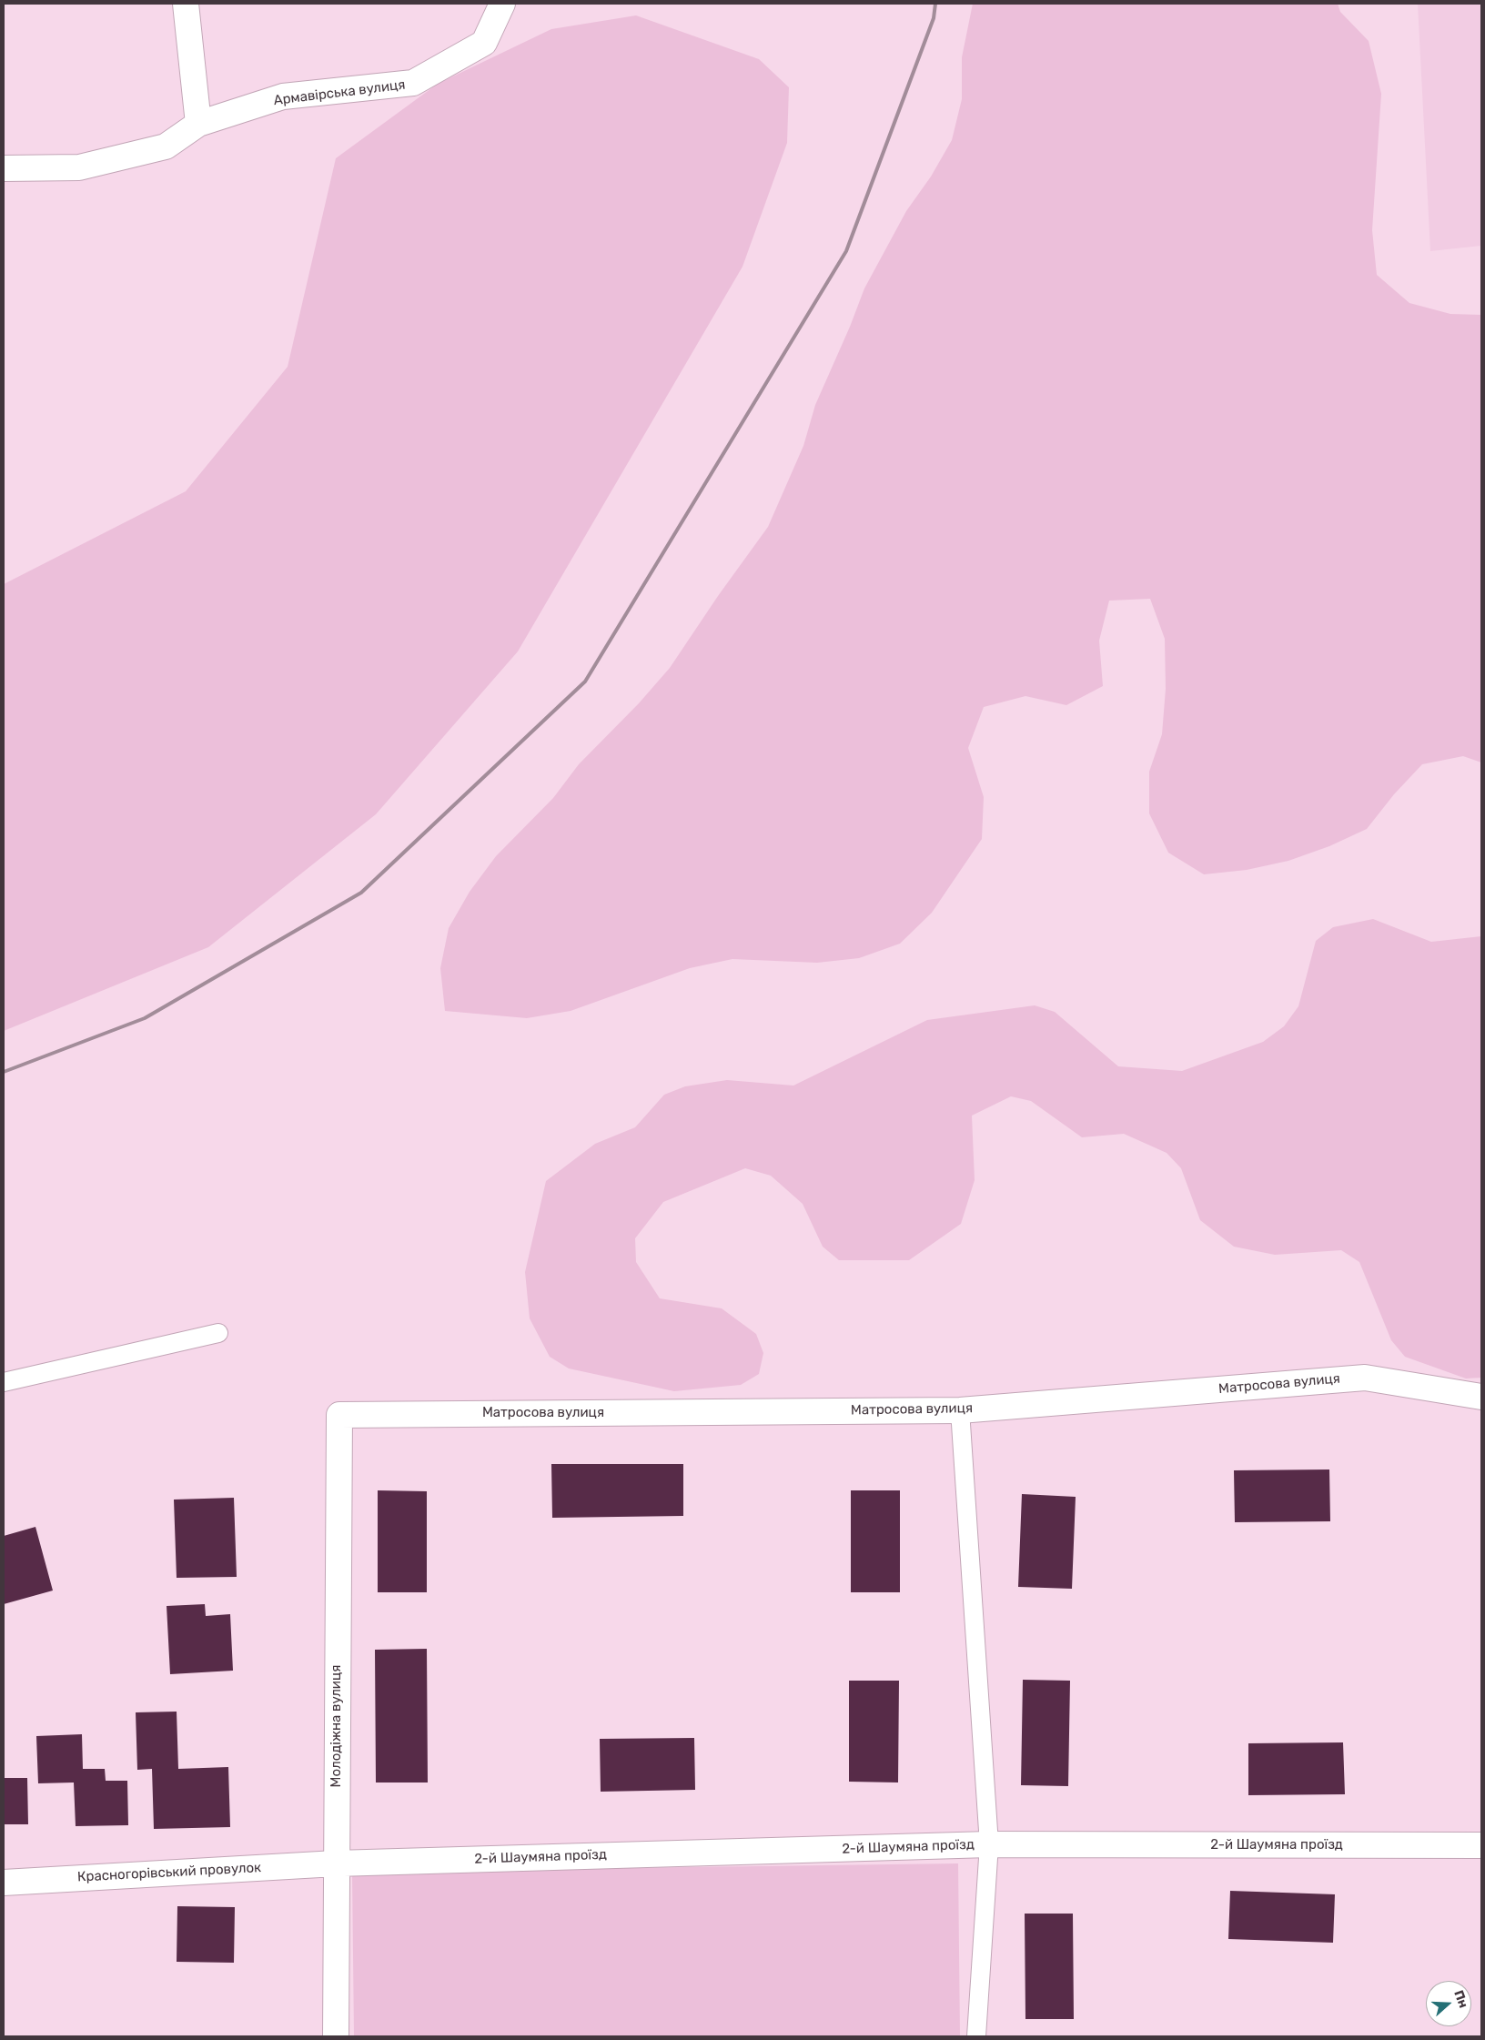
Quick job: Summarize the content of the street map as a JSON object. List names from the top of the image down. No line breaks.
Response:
{"streets":{"street":["Армавірська вулиця","Матросова вулиця","Молодіжна вулиця","2-й Шаумяна проїзд","Красногорівський провулок"]},"crossings":[["Матросова вулиця","Молодіжна вулиця"],["Молодіжна вулиця","2-й Шаумяна проїзд"],["Молодіжна вулиця","Красногорівський провулок"],["2-й Шаумяна проїзд","Красногорівський провулок"]],"north":"right"}
